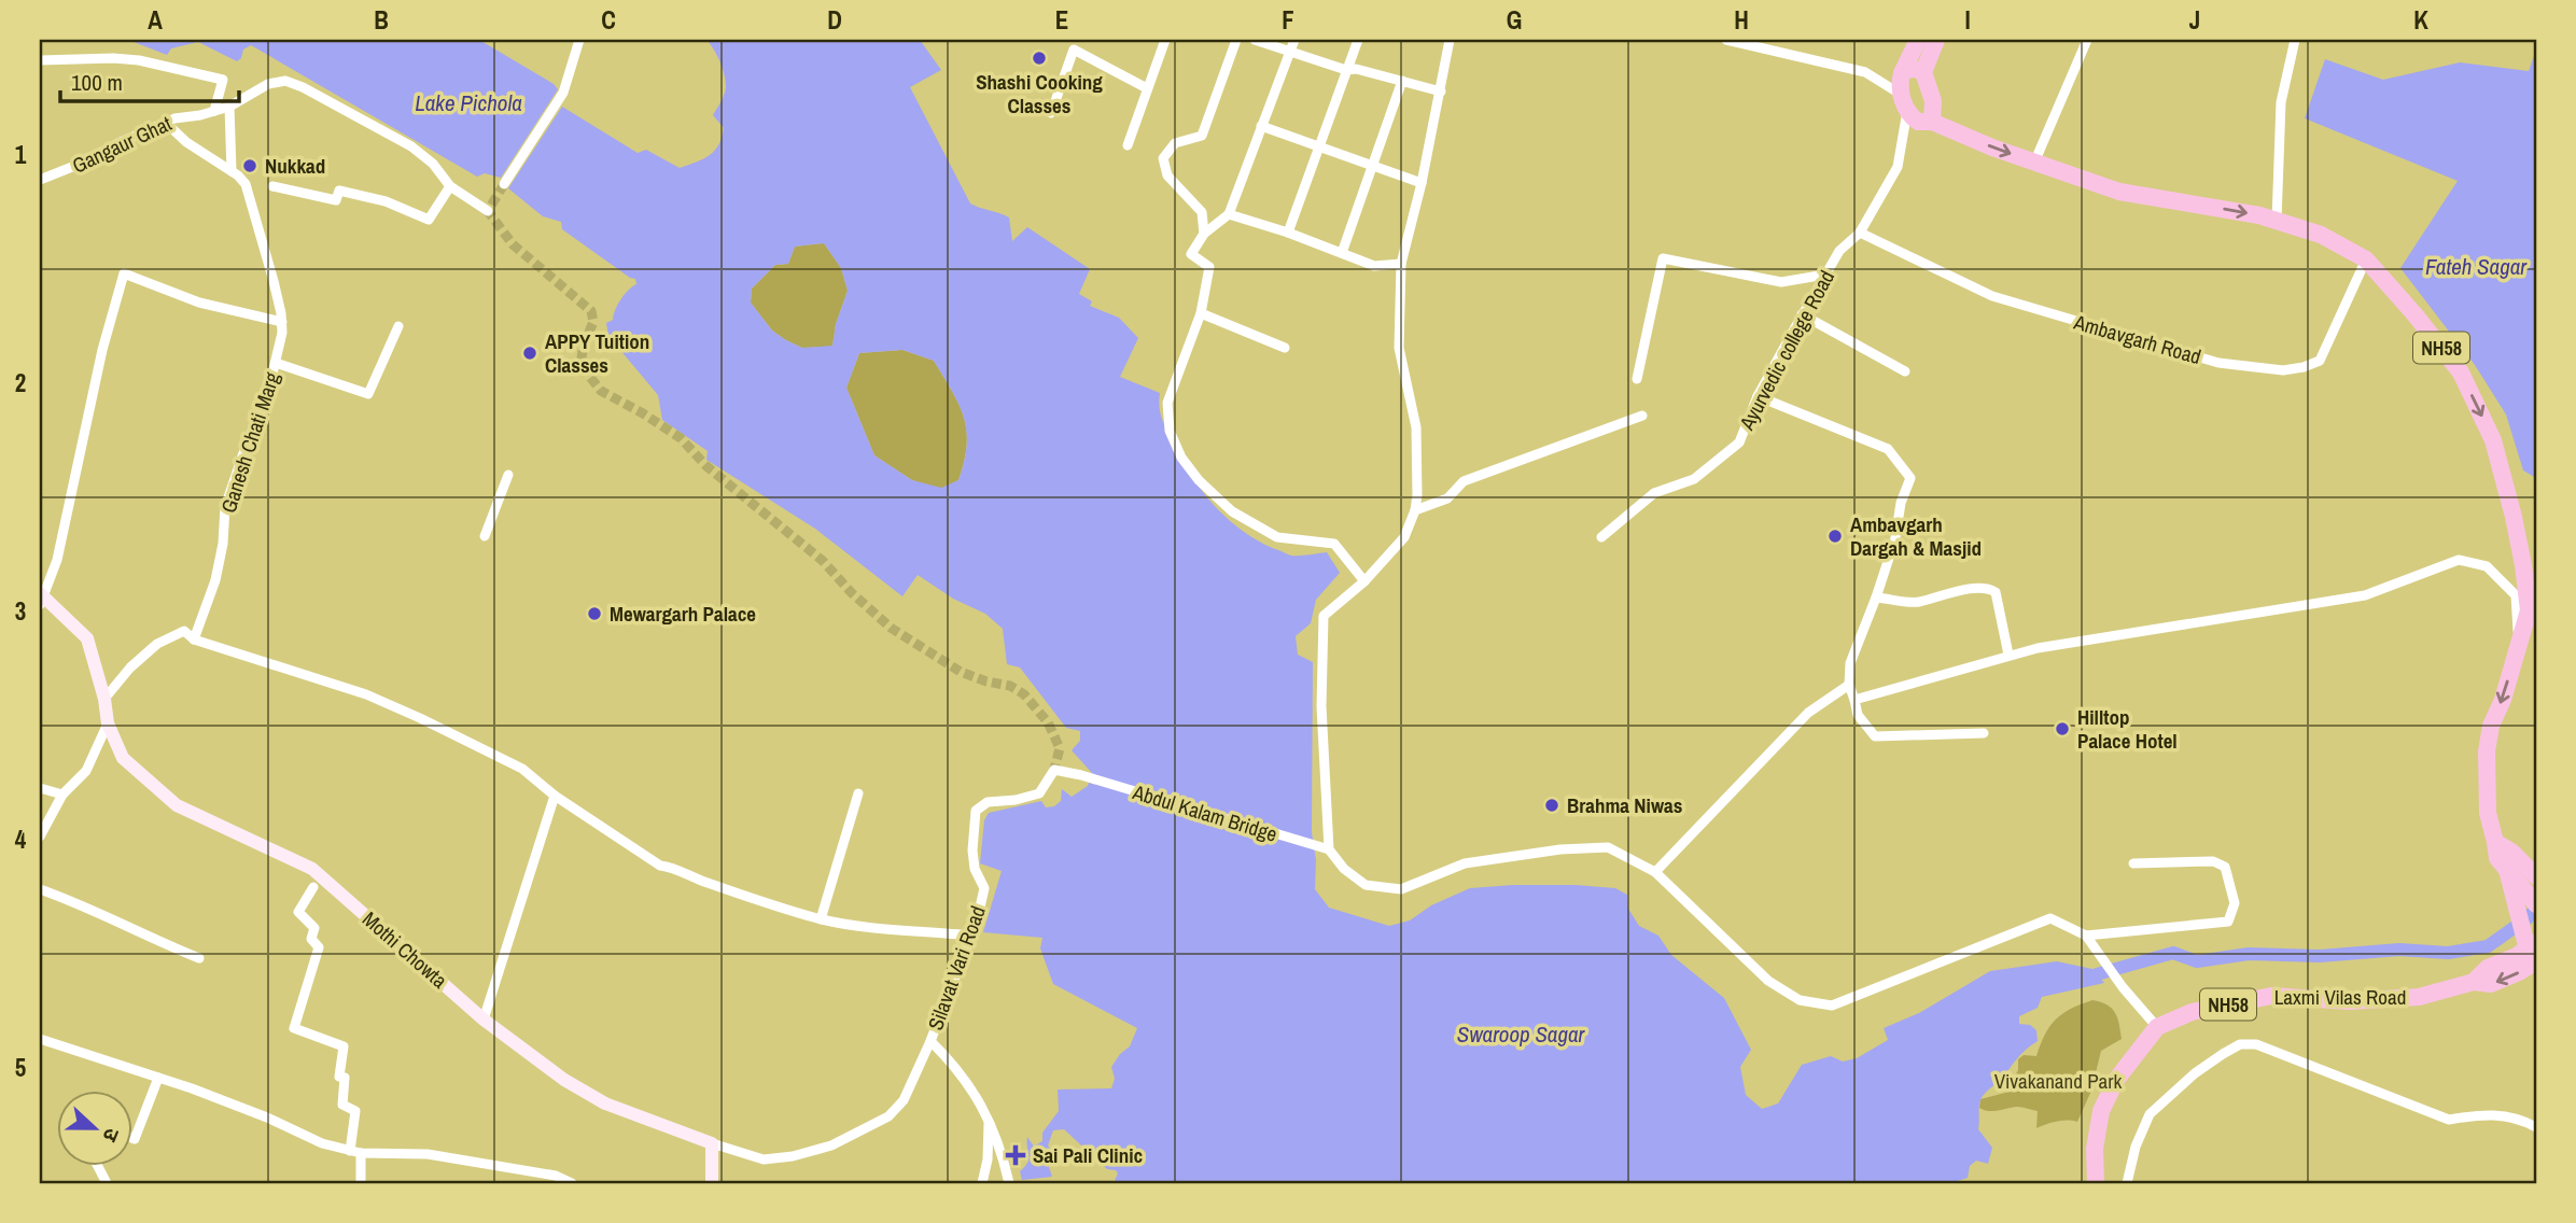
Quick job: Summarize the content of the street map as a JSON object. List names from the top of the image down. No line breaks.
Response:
{"streets":{"highway":["NH58","Laxmi Vilas Road"],"main road":["Mothi Chowta"],"street":["Gangaur Ghat","Ambavgarh Road","Ayurvedic college Road","Ganesh Chati Marg","Abdul Kalam Bridge","Silavat Vari Road"]},"crossings":[["Ambavgarh Road","NH58"],["Ambavgarh Road","Ayurvedic college Road"],["NH58","Ayurvedic college Road"],["Abdul Kalam Bridge","Silavat Vari Road"],["Mothi Chowta","Silavat Vari Road"]],"water":["Lake Pichola","Fateh Sagar","Swaroop Sagar"],"parks":["Vivakanand Park"],"places":{"other":["Shashi Cooking Classes","Nukkad","APPY Tuition Classes","Ambavgarh Dargah & Masjid","Mewargarh Palace","Hilltop Palace Hotel","Brahma Niwas"],"health":["Sai Pali Clinic"]},"scale_bar":"100 m","north":"right","grid":{"columns":["A","B","C","D","E","F","G","H","I","J","K"],"rows":["1","2","3","4","5"]}}
